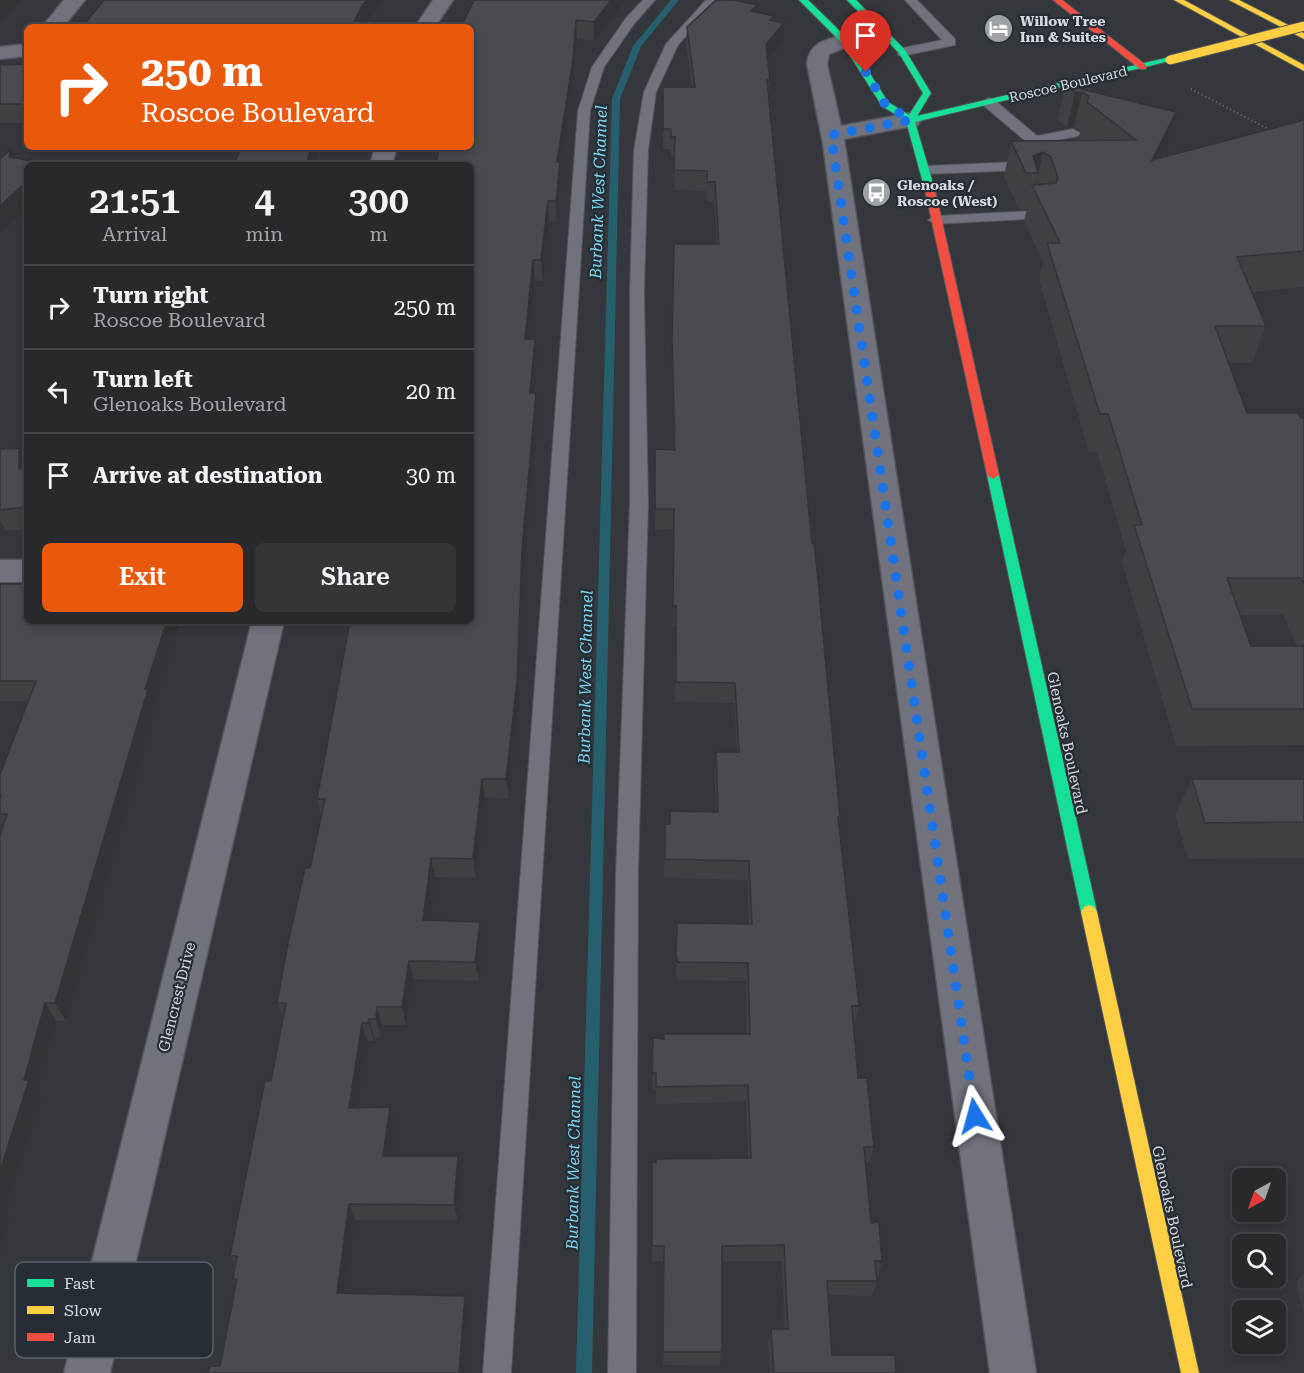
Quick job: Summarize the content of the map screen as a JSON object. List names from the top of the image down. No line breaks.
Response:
{"streets":{"main road":["Roscoe Boulevard","Glenoaks Boulevard"],"street":["Glencrest Drive"]},"crossings":[["Roscoe Boulevard","Glenoaks Boulevard"]],"water":["Burbank West Channel"],"places":{"hotel":["Willow Tree Inn & Suites"],"bus stop":["Glenoaks / Roscoe (West)"]},"legend":["Fast","Slow","Jam"],"north":"bottom left","page":{"turn":["250 m","Roscoe Boulevard"],"eta":["21:51","Arrival","4","min","300","m"],"list":[{"name":"Turn right","note":"Roscoe Boulevard","value":"250 m"},{"name":"Turn left","note":"Glenoaks Boulevard","value":"20 m"},{"name":"Arrive at destination","value":"30 m"}],"buttons":["Exit","Share"]}}
